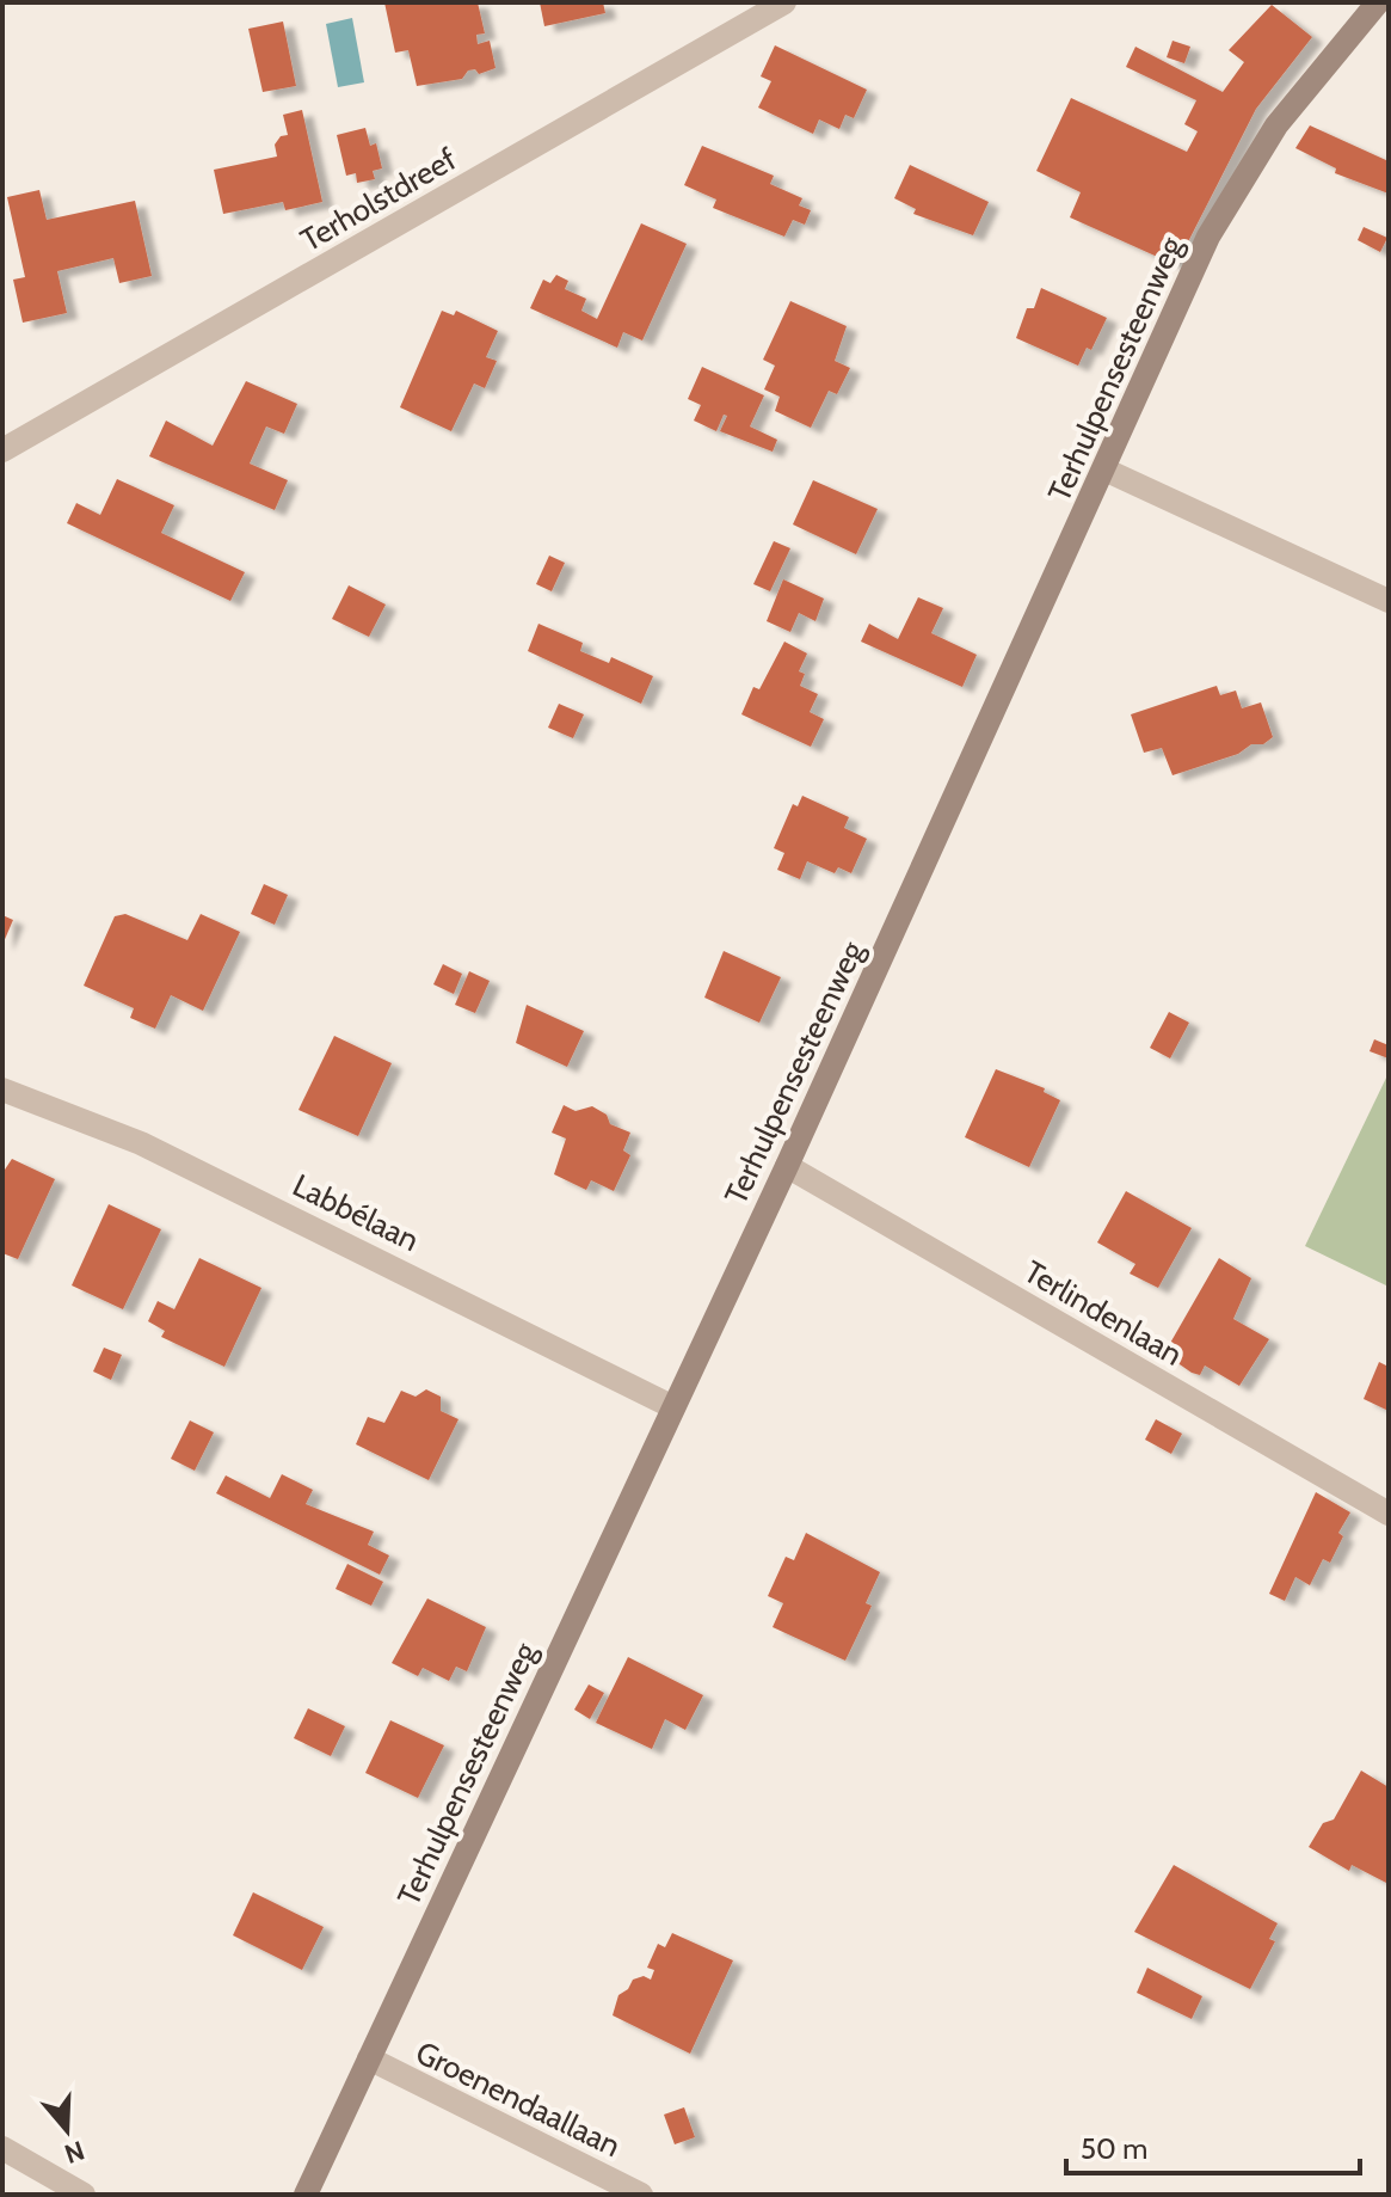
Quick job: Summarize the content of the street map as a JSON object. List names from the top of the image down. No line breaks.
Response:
{"streets":{"main road":["Terhulpensesteenweg"],"street":["Terholstdreef","Labbélaan","Terlindenlaan","Groenendaallaan"]},"crossings":[["Terhulpensesteenweg","Labbélaan"],["Terhulpensesteenweg","Terlindenlaan"],["Terhulpensesteenweg","Groenendaallaan"]],"scale_bar":"50 m","north":"bottom"}
